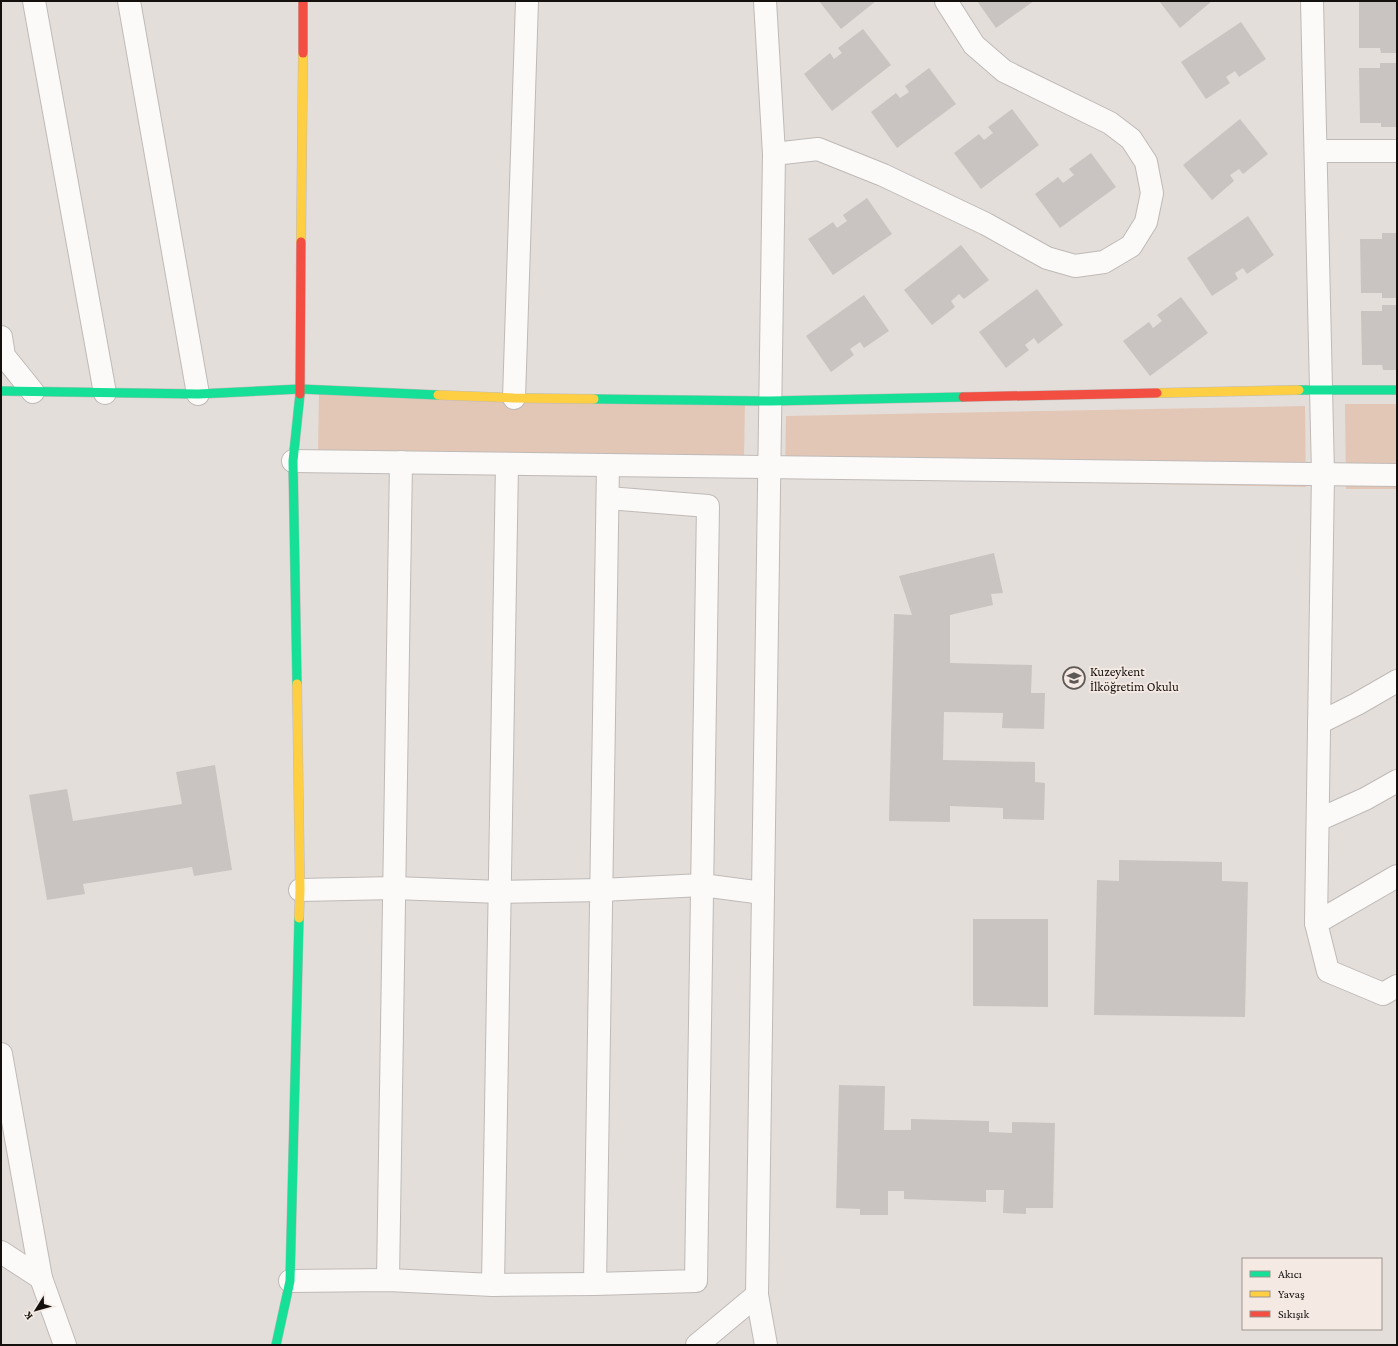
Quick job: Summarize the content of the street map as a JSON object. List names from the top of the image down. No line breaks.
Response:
{"places":{"school or university":["Kuzeykent İlköğretim Okulu"]},"legend":["Akıcı","Yavaş","Sıkışık"],"north":"bottom left"}
